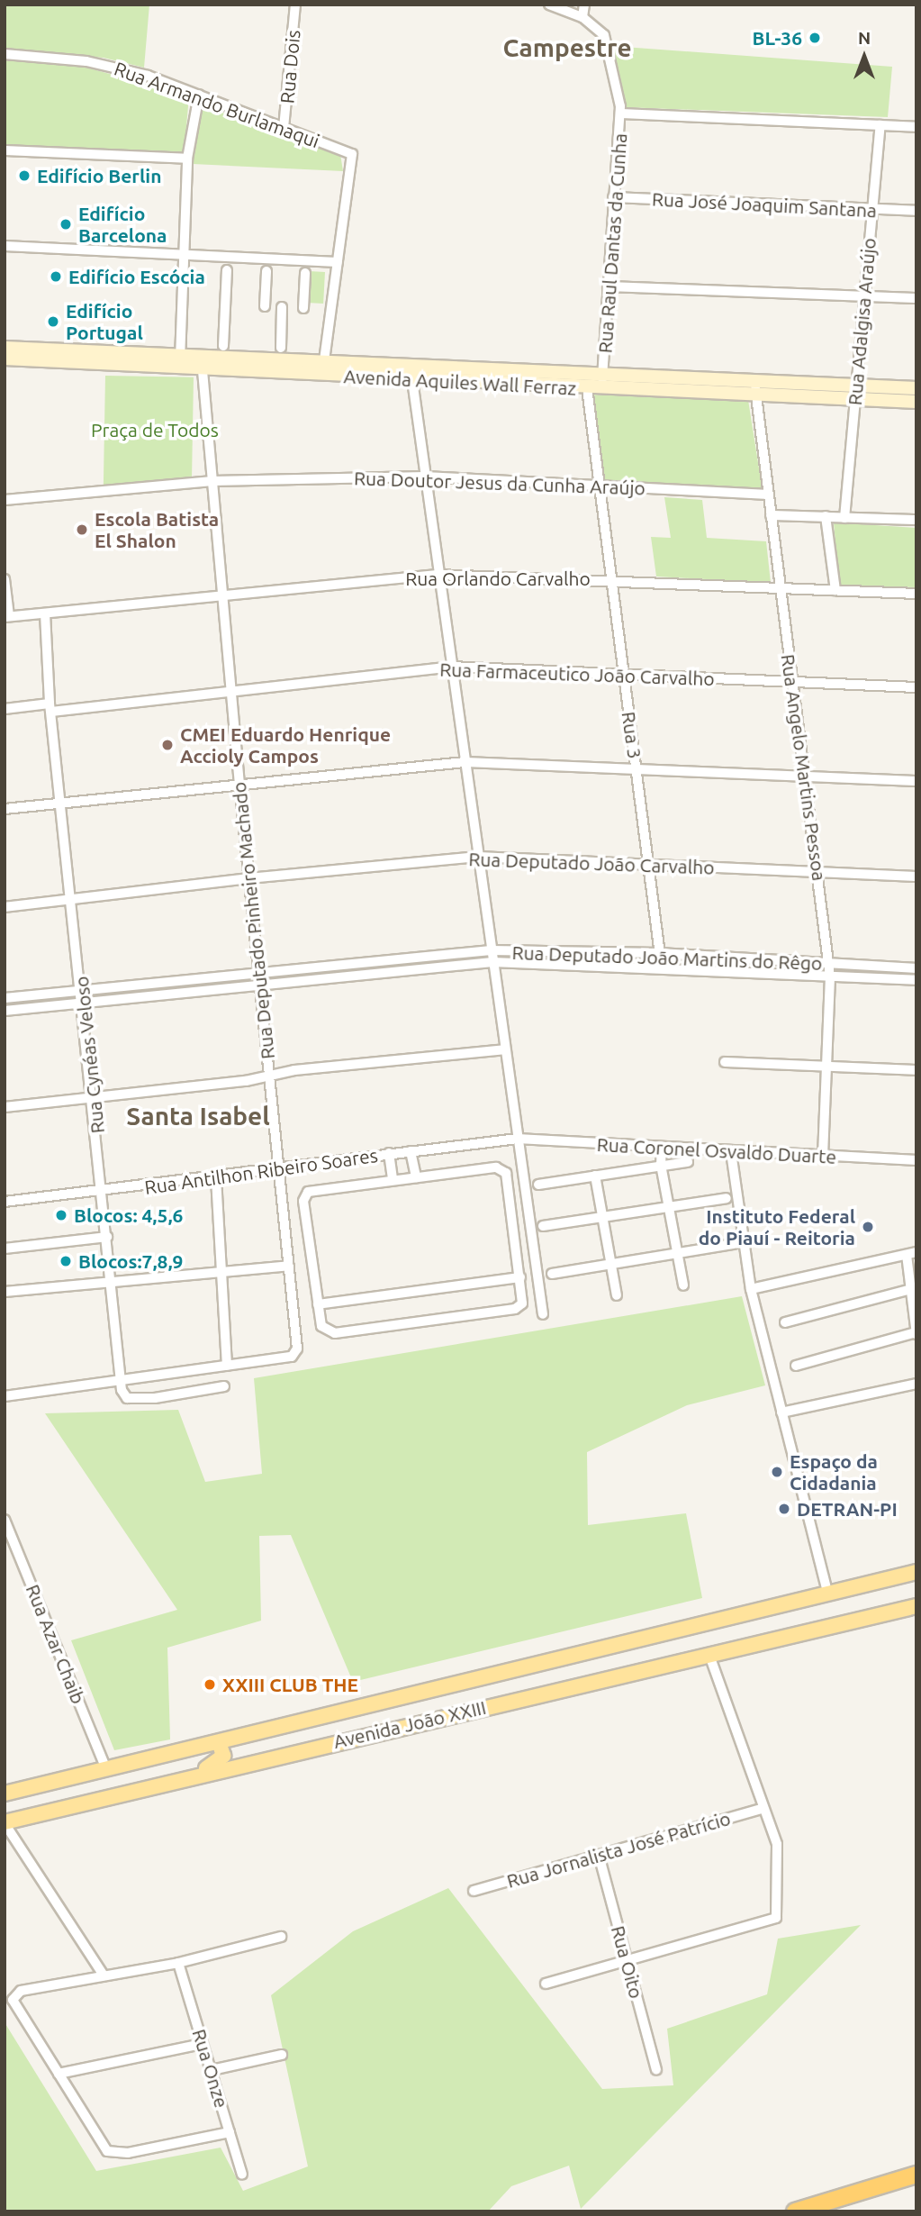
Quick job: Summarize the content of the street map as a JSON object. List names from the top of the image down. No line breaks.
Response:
{"streets":{"main road":["Avenida Aquiles Wall Ferraz","Avenida João XXIII"],"street":["Rua Dois","Rua Armando Burlamaqui","Rua José Joaquim Santana","Rua Raul Dantas da Cunha","Rua Adalgisa Araújo","Rua Doutor Jesus da Cunha Araújo","Rua Orlando Carvalho","Rua Farmaceutico João Carvalho","Rua 3","Rua Angelo Martins Pessoa","Rua Deputado João Carvalho","Rua Deputado Pinheiro Machado","Rua Deputado João Martins do Rêgo","Rua Cynéas Veloso","Rua Coronel Osvaldo Duarte","Rua Antilhon Ribeiro Soares","Rua Azar Chaib","Rua Jornalista José Patrício","Rua Oito","Rua Onze"]},"crossings":[["Rua Dois","Rua Armando Burlamaqui"],["Rua José Joaquim Santana","Rua Raul Dantas da Cunha"],["Rua José Joaquim Santana","Rua Adalgisa Araújo"],["Rua Raul Dantas da Cunha","Avenida Aquiles Wall Ferraz"],["Rua Adalgisa Araújo","Avenida Aquiles Wall Ferraz"],["Avenida Aquiles Wall Ferraz","Rua 3"],["Avenida Aquiles Wall Ferraz","Rua Angelo Martins Pessoa"],["Avenida Aquiles Wall Ferraz","Rua Deputado Pinheiro Machado"],["Rua Doutor Jesus da Cunha Araújo","Rua 3"],["Rua Doutor Jesus da Cunha Araújo","Rua Angelo Martins Pessoa"],["Rua Doutor Jesus da Cunha Araújo","Rua Deputado Pinheiro Machado"],["Rua Orlando Carvalho","Rua 3"],["Rua Orlando Carvalho","Rua Angelo Martins Pessoa"],["Rua Orlando Carvalho","Rua Deputado Pinheiro Machado"],["Rua Orlando Carvalho","Rua Cynéas Veloso"],["Rua Farmaceutico João Carvalho","Rua 3"],["Rua Farmaceutico João Carvalho","Rua Angelo Martins Pessoa"],["Rua Farmaceutico João Carvalho","Rua Deputado Pinheiro Machado"],["Rua Farmaceutico João Carvalho","Rua Cynéas Veloso"],["Rua 3","Rua Deputado João Carvalho"],["Rua 3","Rua Deputado João Martins do Rêgo"],["Rua Angelo Martins Pessoa","Rua Deputado João Carvalho"],["Rua Angelo Martins Pessoa","Rua Deputado João Martins do Rêgo"],["Rua Angelo Martins Pessoa","Rua Coronel Osvaldo Duarte"],["Rua Deputado João Carvalho","Rua Deputado Pinheiro Machado"],["Rua Deputado João Carvalho","Rua Cynéas Veloso"],["Rua Deputado Pinheiro Machado","Rua Deputado João Martins do Rêgo"],["Rua Deputado Pinheiro Machado","Rua Antilhon Ribeiro Soares"],["Rua Deputado João Martins do Rêgo","Rua Cynéas Veloso"],["Rua Cynéas Veloso","Rua Antilhon Ribeiro Soares"],["Rua Coronel Osvaldo Duarte","Rua Antilhon Ribeiro Soares"],["Rua Azar Chaib","Avenida João XXIII"],["Rua Jornalista José Patrício","Rua Oito"]],"districts":["Campestre","Santa Isabel"],"parks":["Praça de Todos"],"places":["BL-36","Edifício Berlin","Edifício Barcelona","Edifício Escócia","Edifício Portugal","Escola Batista El Shalon","CMEI Eduardo Henrique Accioly Campos","Blocos: 4,5,6","Instituto Federal do Piauí - Reitoria","Blocos:7,8,9","Espaço da Cidadania","DETRAN-PI","XXIII CLUB THE"],"north":"top"}
